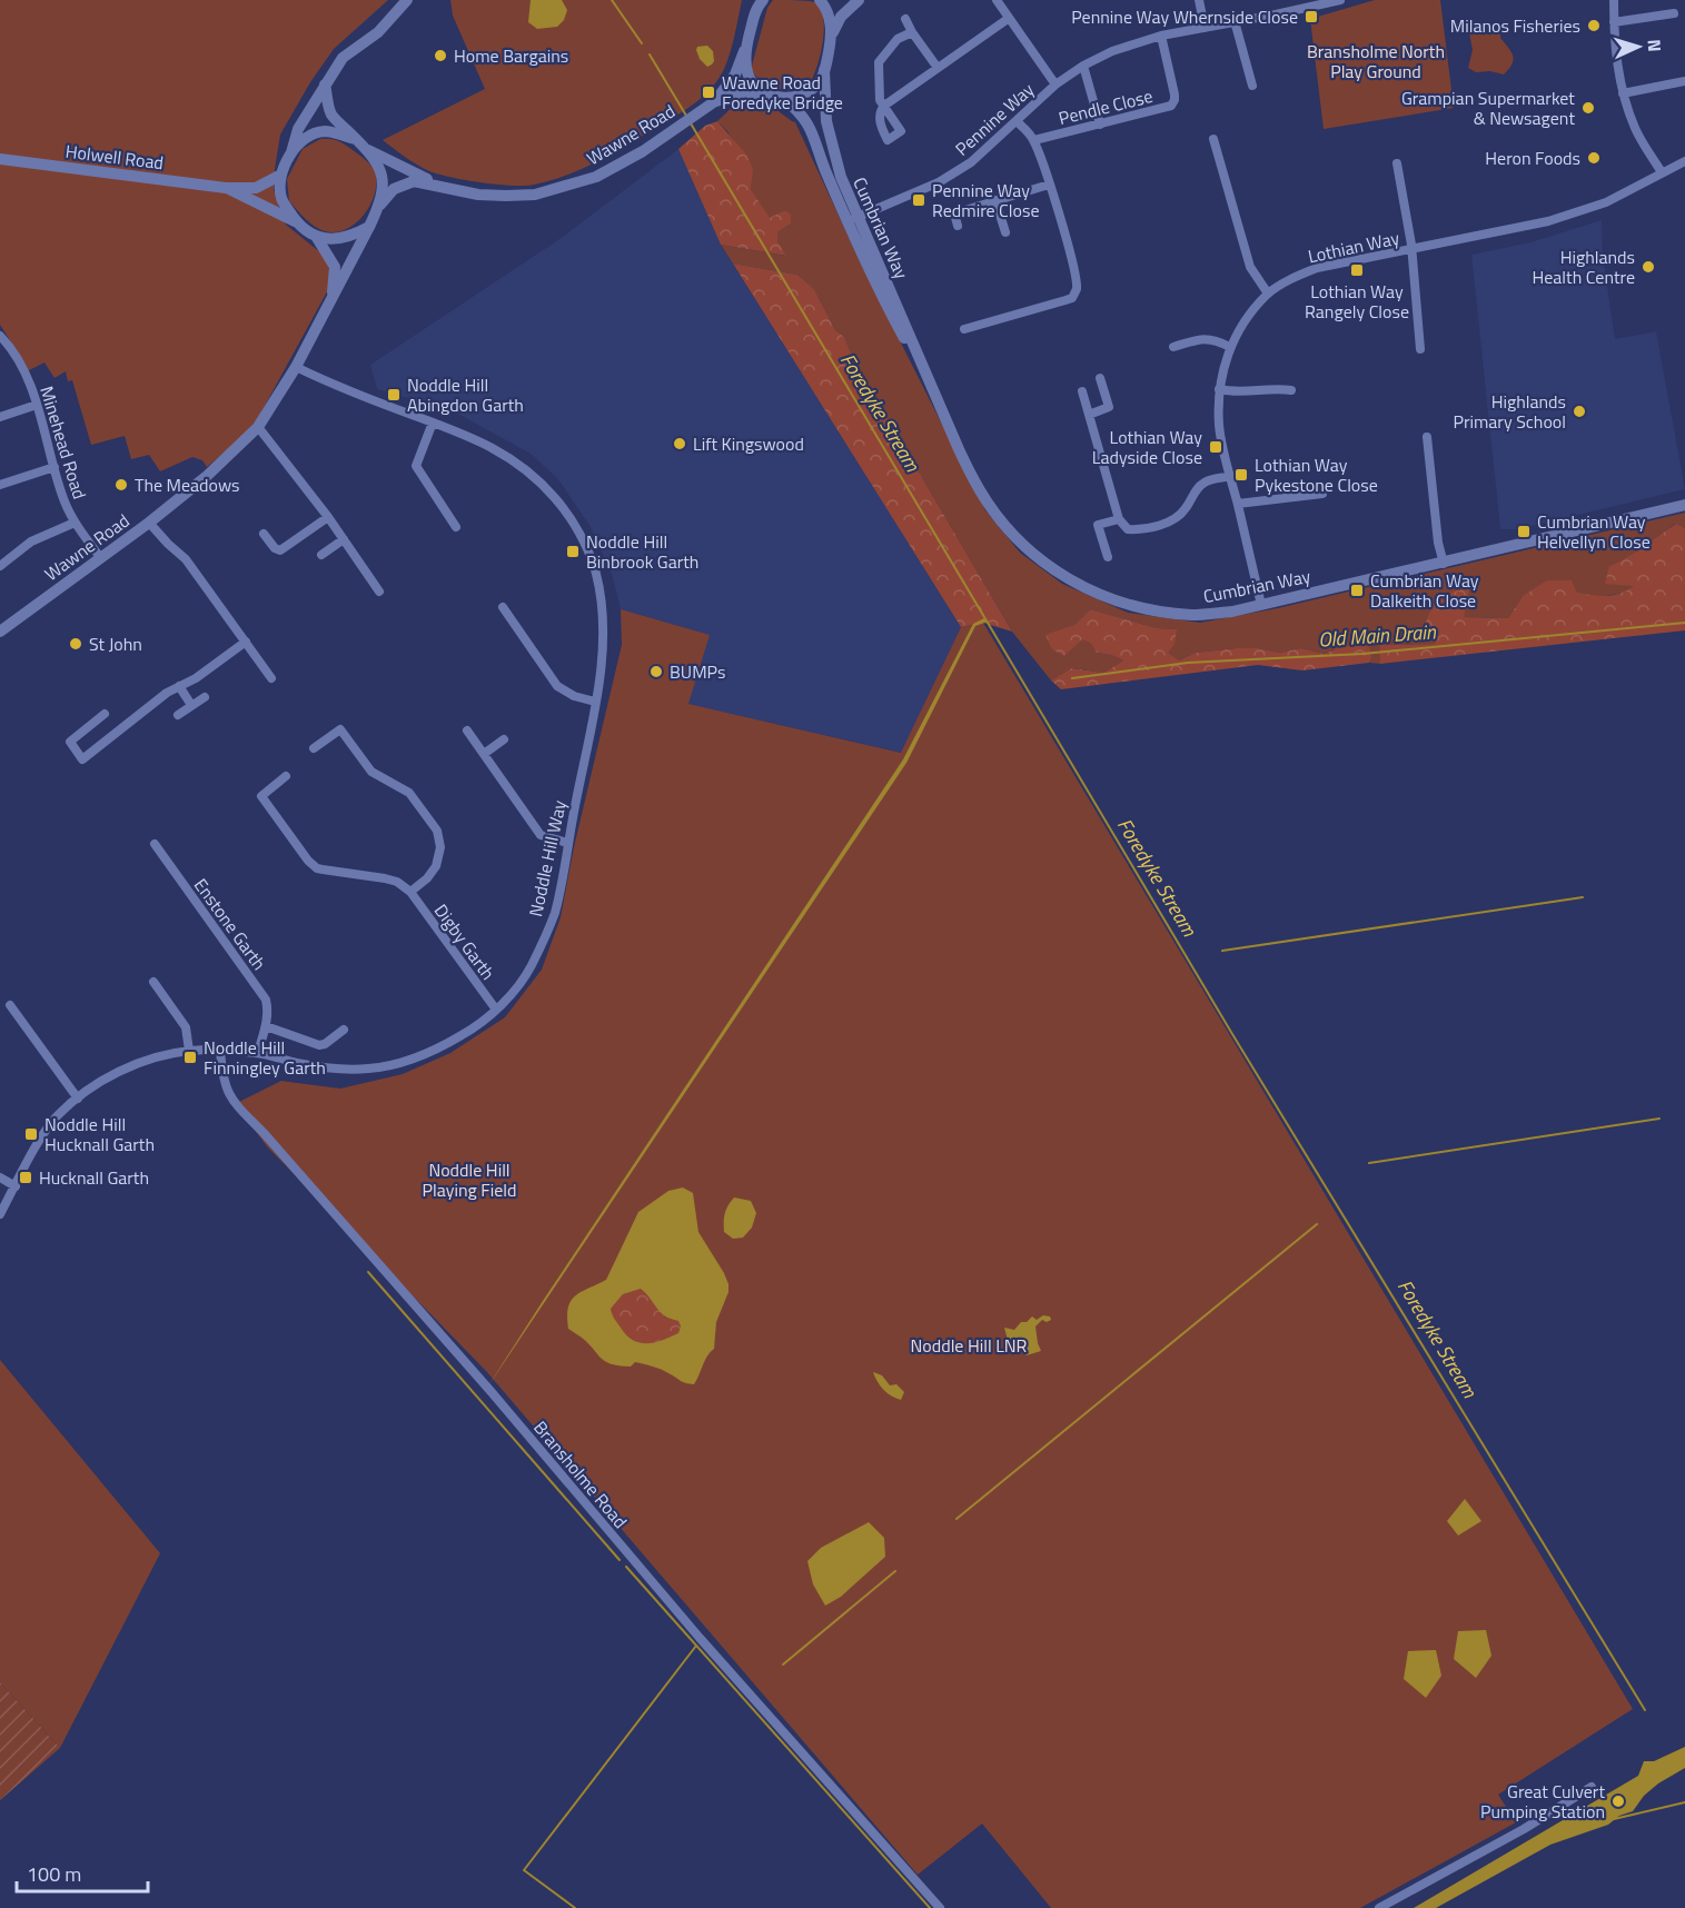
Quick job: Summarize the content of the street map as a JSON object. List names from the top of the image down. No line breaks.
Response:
{"streets":{"street":["Pendle Close","Pennine Way","Wawne Road","Holwell Road","Cumbrian Way","Lothian Way","Minehead Road","Noddle Hill Way","Enstone Garth","Digby Garth","Bransholme Road"]},"crossings":[["Pendle Close","Pennine Way"],["Pennine Way","Cumbrian Way"],["Wawne Road","Holwell Road"],["Wawne Road","Cumbrian Way"],["Wawne Road","Minehead Road"],["Wawne Road","Noddle Hill Way"],["Cumbrian Way","Lothian Way"],["Noddle Hill Way","Enstone Garth"],["Noddle Hill Way","Digby Garth"],["Noddle Hill Way","Bransholme Road"]],"water":["Foredyke Stream","Old Main Drain"],"parks":["Bransholme North Play Ground","Noddle Hill Playing Field","Noddle Hill LNR"],"places":{"transit":["Pennine Way Whernside Close","Wawne Road Foredyke Bridge","Pennine Way Redmire Close","Lothian Way Rangely Close","Noddle Hill Abingdon Garth","Lothian Way Ladyside Close","Lothian Way Pykestone Close","Cumbrian Way Helvellyn Close","Noddle Hill Binbrook Garth","Cumbrian Way Dalkeith Close","Noddle Hill Finningley Garth","Noddle Hill Hucknall Garth","Hucknall Garth"],"other":["Milanos Fisheries","Home Bargains","Grampian Supermarket & Newsagent","Heron Foods","Highlands Health Centre","Highlands Primary School","Lift Kingswood","The Meadows","St John","BUMPs","Great Culvert Pumping Station"]},"scale_bar":"100 m","north":"right"}
